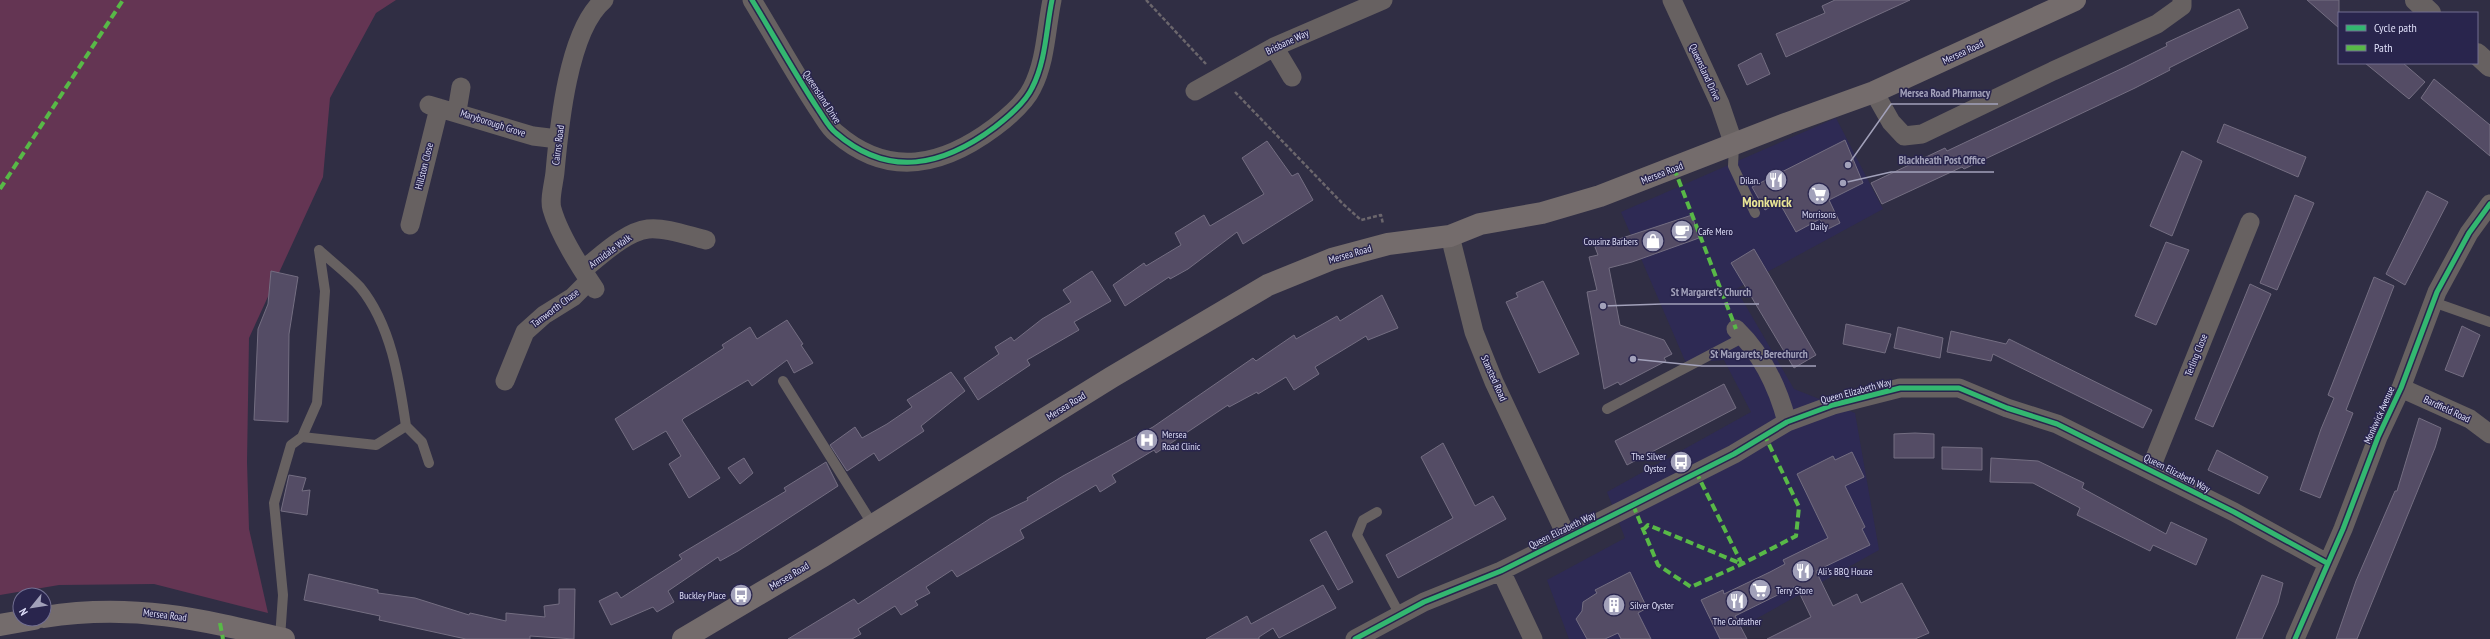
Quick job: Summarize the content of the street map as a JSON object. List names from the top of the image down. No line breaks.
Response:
{"streets":{"main road":["Mersea Road"],"street":["Brisbane Way","Queensland Drive","Maryborough Grove","Cairns Road","Hillston Close","Armidale Walk","Tamworth Chase","Terling Close","Stansted Road","Queen Elizabeth Way","Bardfield Road","Monkwick Avenue"]},"crossings":[["Mersea Road","Queensland Drive"],["Mersea Road","Stansted Road"],["Maryborough Grove","Cairns Road"],["Maryborough Grove","Hillston Close"],["Cairns Road","Armidale Walk"],["Cairns Road","Tamworth Chase"],["Armidale Walk","Tamworth Chase"],["Terling Close","Queen Elizabeth Way"],["Stansted Road","Queen Elizabeth Way"],["Queen Elizabeth Way","Monkwick Avenue"],["Bardfield Road","Monkwick Avenue"]],"districts":["Monkwick"],"places":{"other":["Mersea Road Pharmacy","Blackheath Post Office","St Margaret's Church","St Margarets, Berechurch"],"restaurant":["Dilan.","Ali's BBQ House","The Codfather"],"supermarket":["Morrisons Daily","Terry Store"],"cafe":["Cafe Mero"],"shop":["Cousinz Barbers"],"hospital":["Mersea Road Clinic"],"bus stop":["The Silver Oyster","Buckley Place"],"building":["Silver Oyster"]},"legend":["Cycle path","Path"],"north":"bottom left"}
